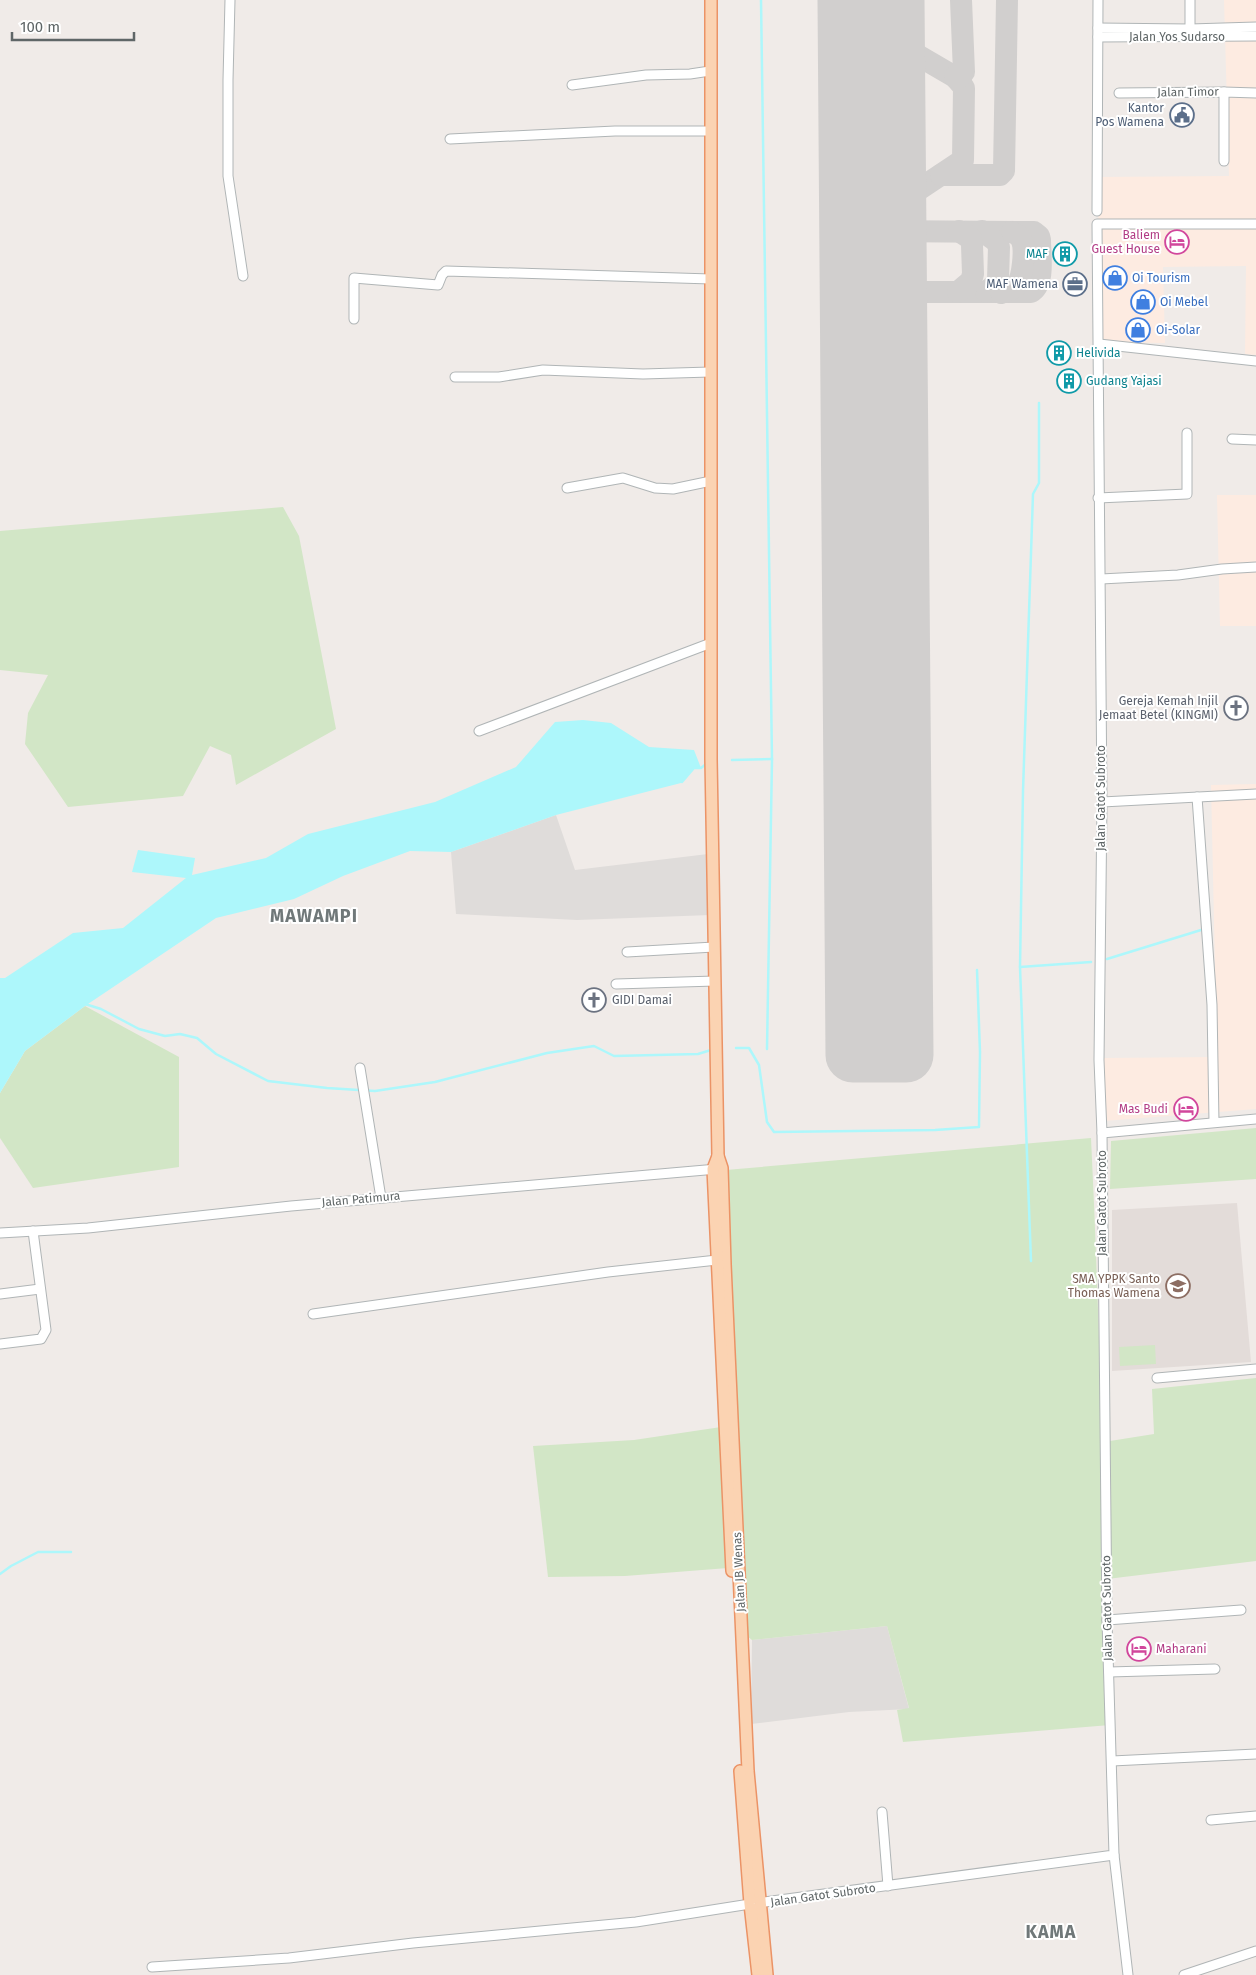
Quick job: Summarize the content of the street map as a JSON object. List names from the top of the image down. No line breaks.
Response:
{"streets":{"main road":["Jalan JB Wenas"],"street":["Jalan Yos Sudarso","Jalan Timor","Jalan Gatot Subroto","Jalan Patimura"]},"crossings":[["Jalan Gatot Subroto","Jalan JB Wenas"],["Jalan Patimura","Jalan JB Wenas"]],"districts":["MAWAMPI","KAMA"],"places":{"public building":["Kantor Pos Wamena"],"hotel":["Baliem Guest House","Mas Budi","Maharani"],"building":["MAF","Helivida","Gudang Yajasi"],"shop":["Oi Tourism","Oi Mebel","Oi-Solar"],"office":["MAF Wamena"],"church":["Gereja Kemah Injil Jemaat Betel (KINGMI)","GIDI Damai"],"school or university":["SMA YPPK Santo Thomas Wamena"]},"scale_bar":"100 m"}
